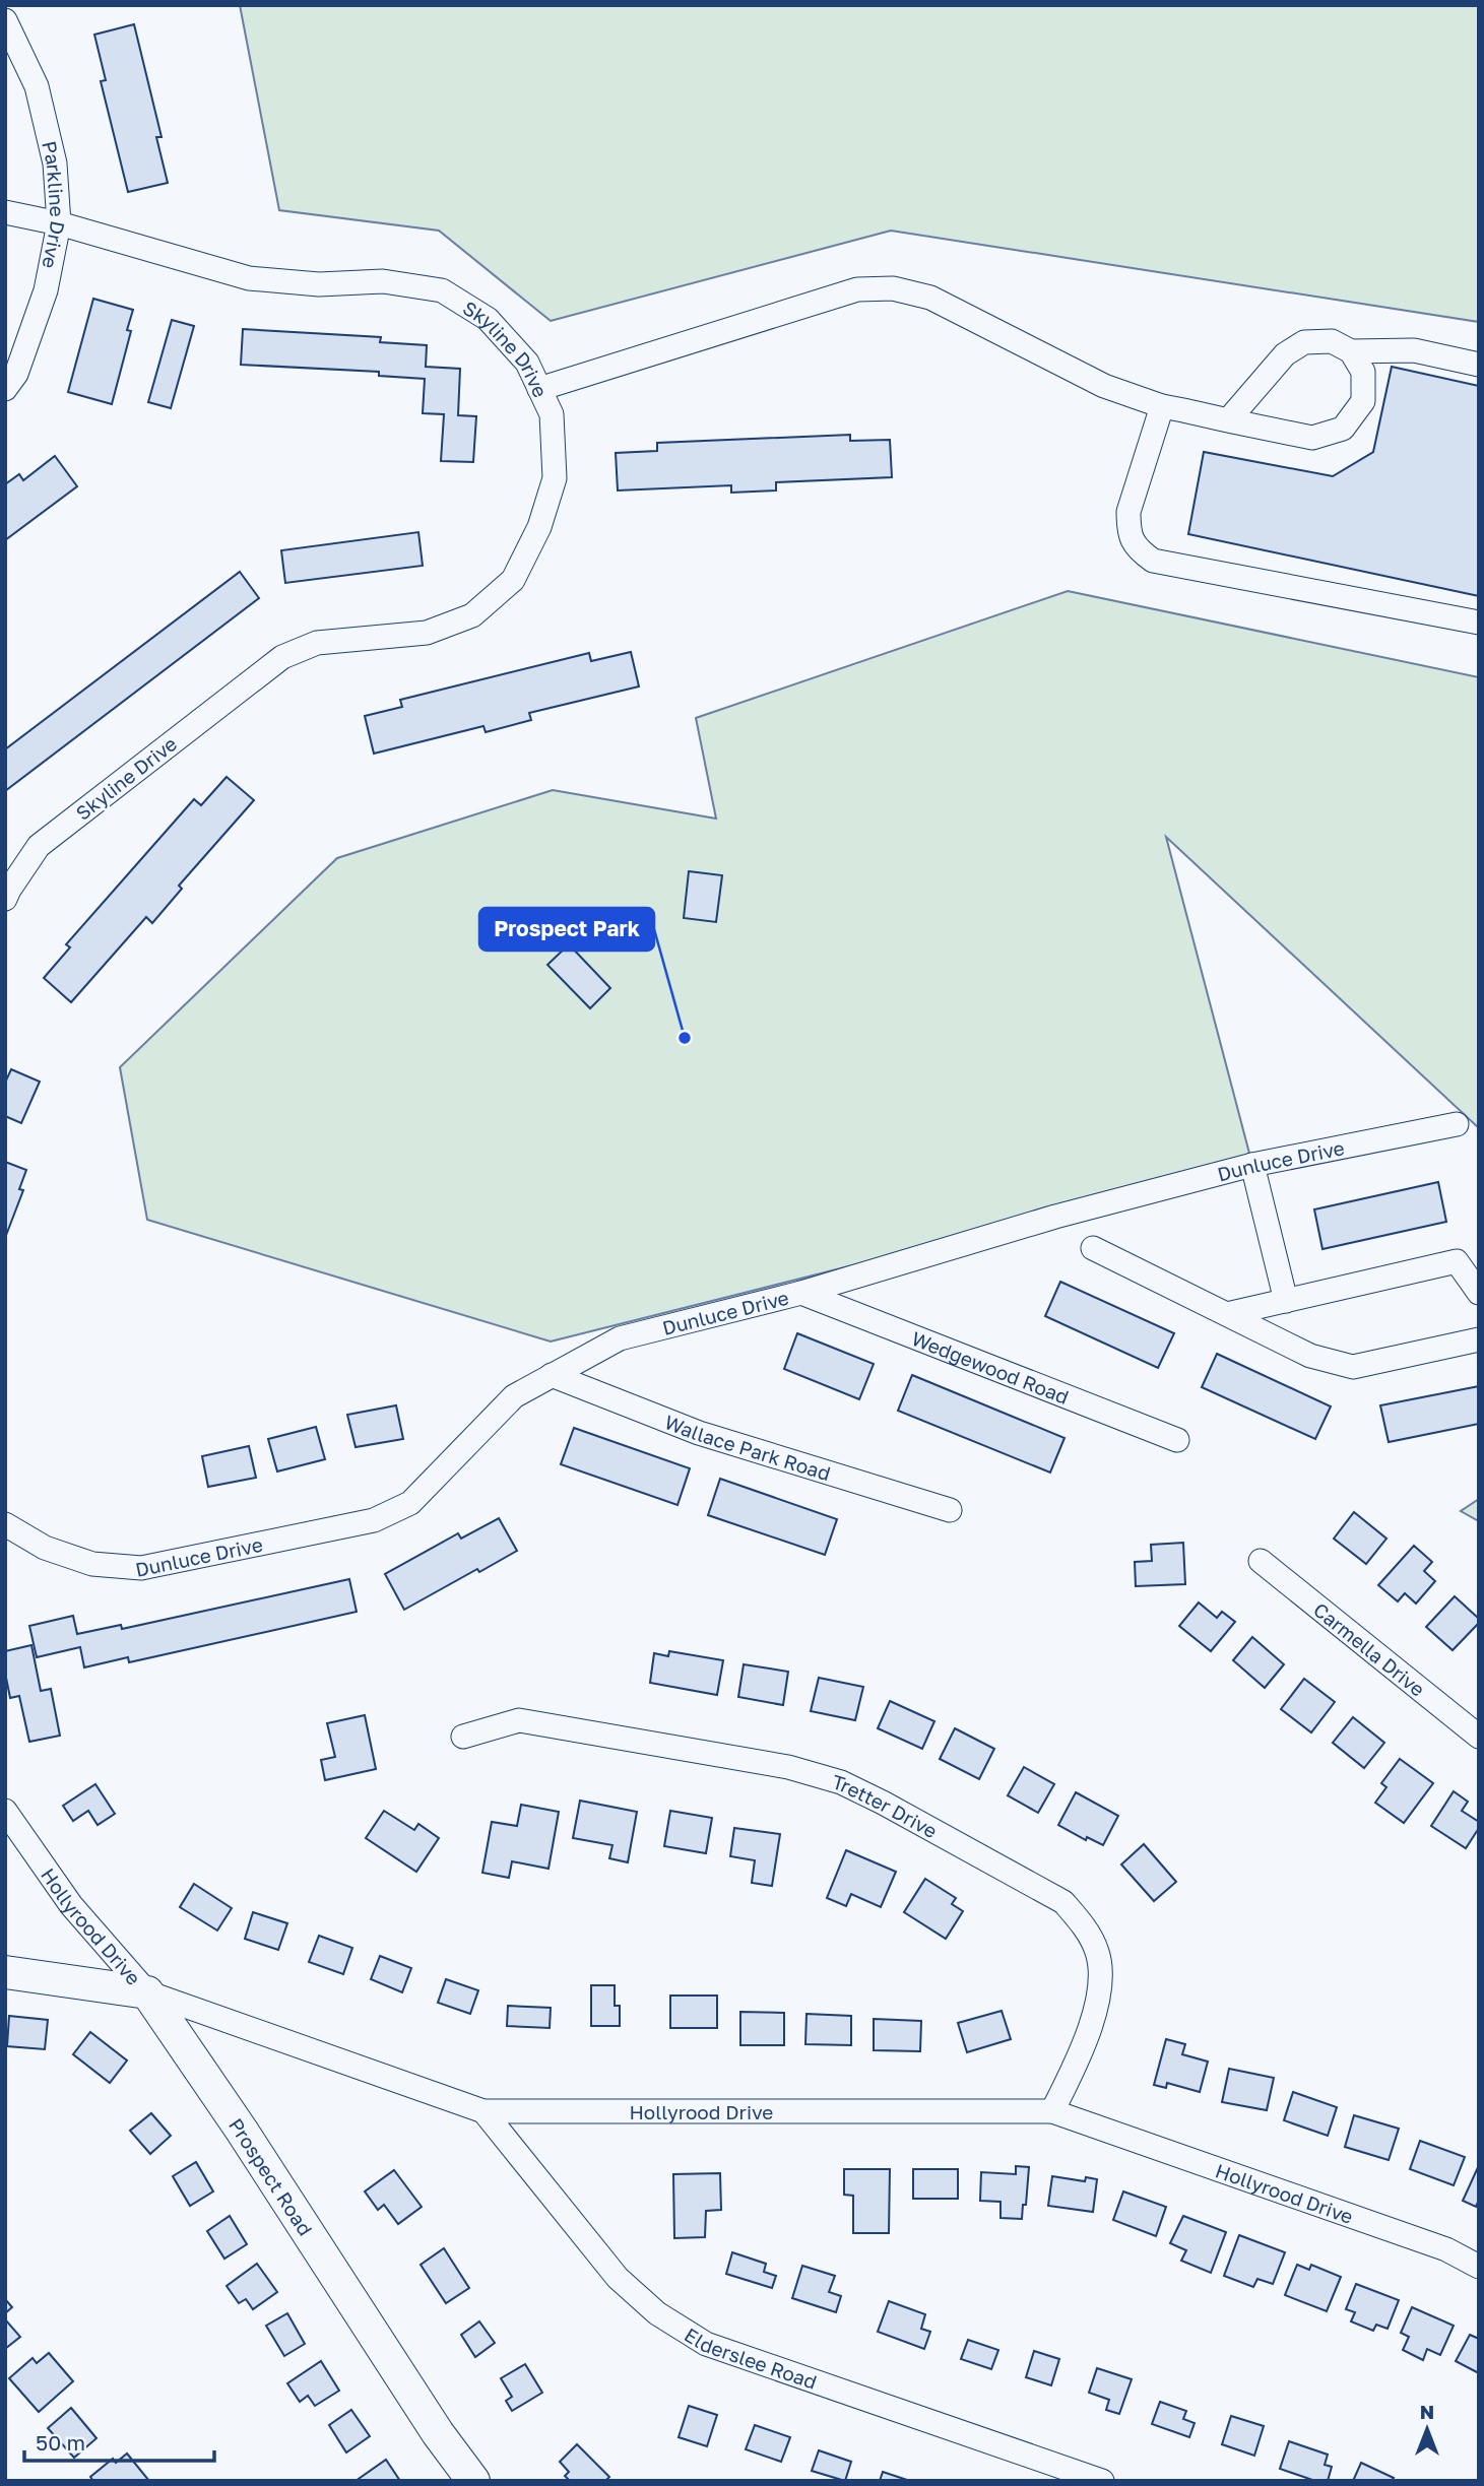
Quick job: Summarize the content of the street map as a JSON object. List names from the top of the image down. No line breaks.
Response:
{"streets":{"street":["Parkline Drive","Skyline Drive","Dunluce Drive","Wedgewood Road","Wallace Park Road","Carmella Drive","Tretter Drive","Hollyrood Drive","Prospect Road","Elderslee Road"]},"crossings":[["Parkline Drive","Skyline Drive"],["Dunluce Drive","Wedgewood Road"],["Dunluce Drive","Wallace Park Road"],["Tretter Drive","Hollyrood Drive"],["Hollyrood Drive","Prospect Road"],["Hollyrood Drive","Elderslee Road"]],"places":["Prospect Park"],"scale_bar":"50 m","north":"top"}
